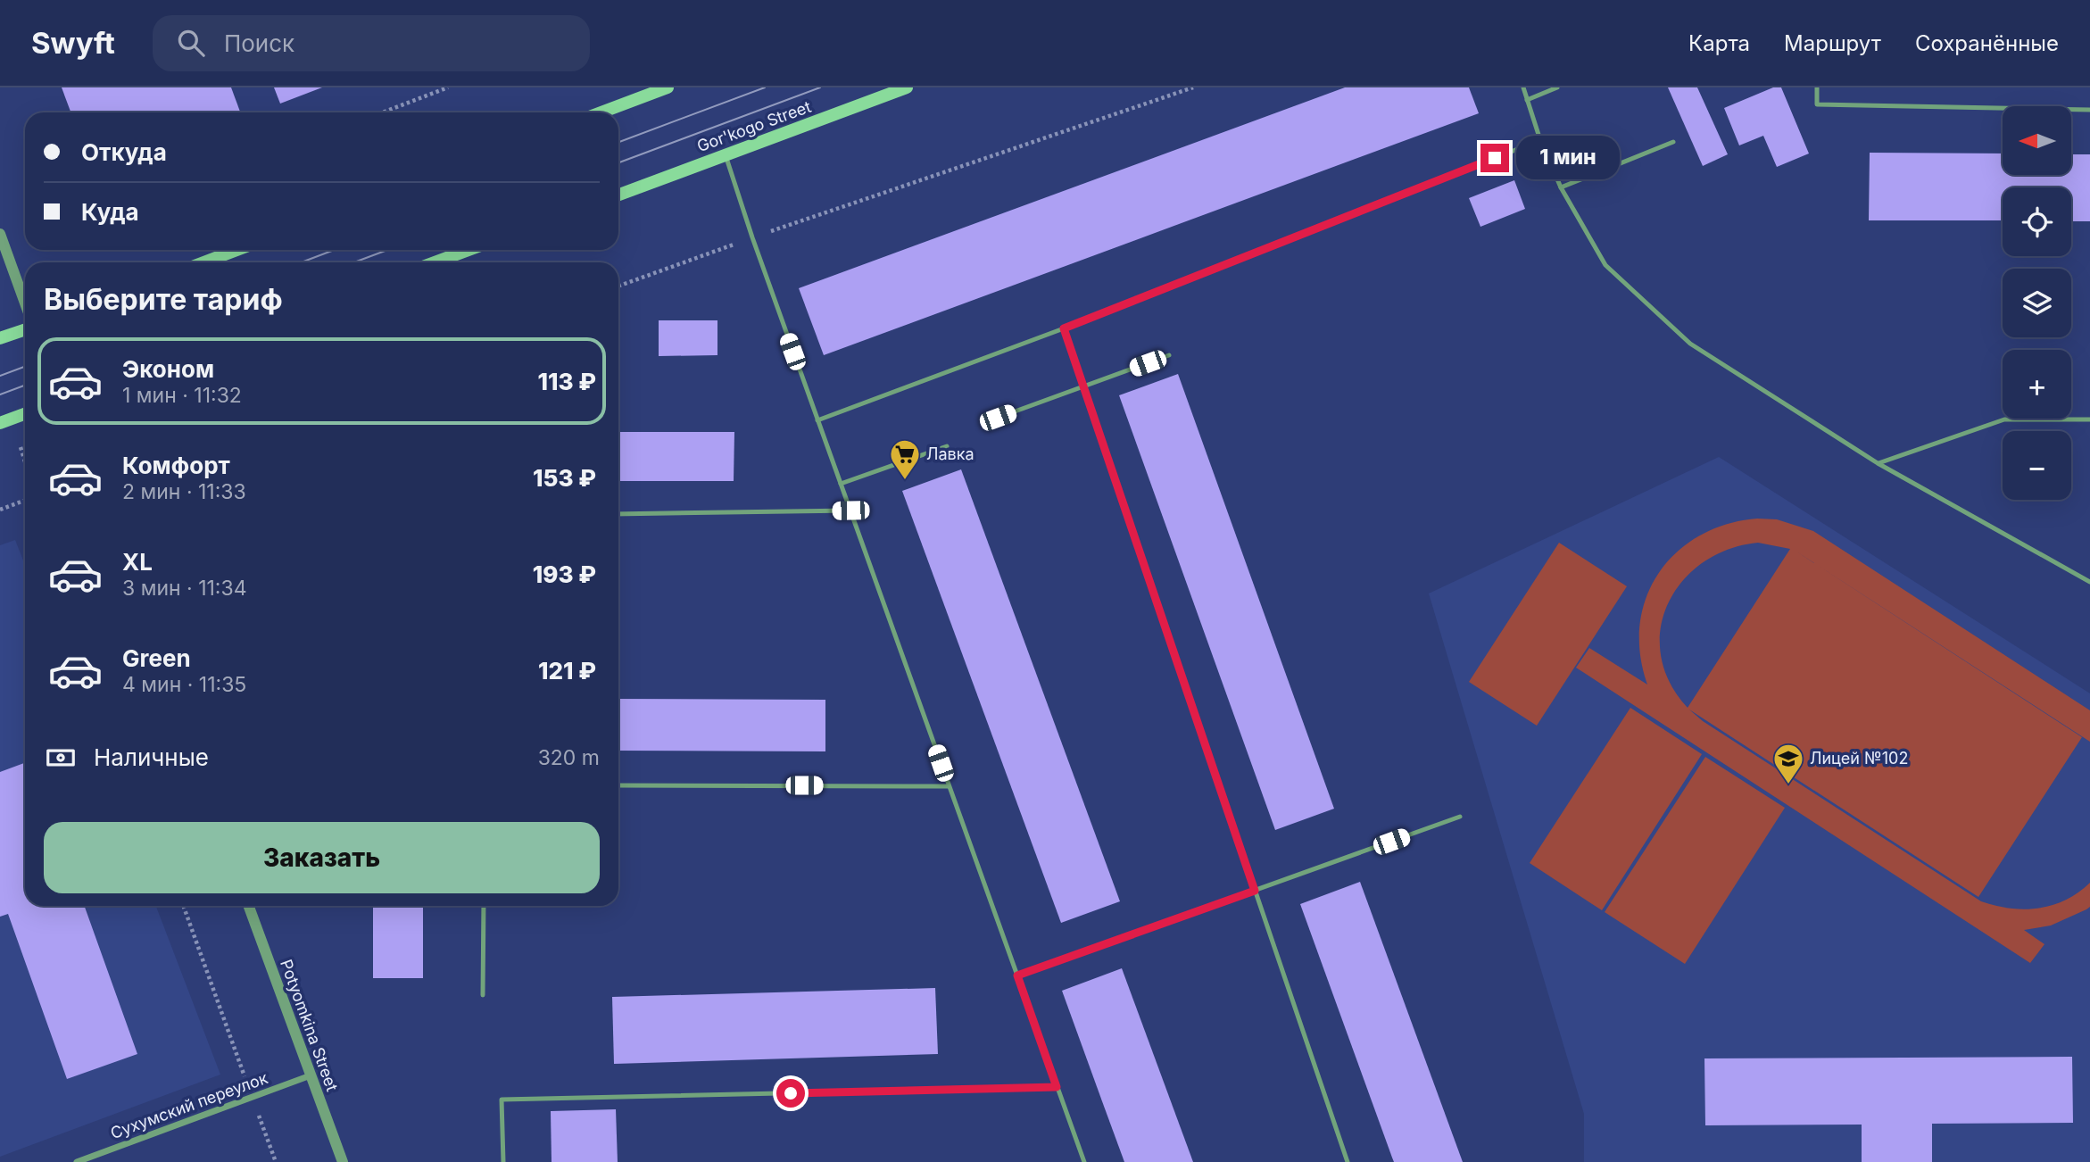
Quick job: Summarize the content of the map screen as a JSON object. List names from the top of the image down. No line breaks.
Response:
{"streets":{"main road":["Gor'kogo Street"],"street":["Potyomkina Street","Сухумский переулок"]},"crossings":[["Potyomkina Street","Сухумский переулок"]],"places":{"supermarket":["Лавка"],"school or university":["Лицей №102"]},"north":"left","page":{"header":"Swyft","search":"Поиск","nav":["Карта","Маршрут","Сохранённые"],"map_buttons":["+","−"],"banner":["Откуда","Куда"],"bubble":"1 мин","heading":"Выберите тариф","list":[{"name":"Эконом","note":"1 мин · 11:32","value":"113 ₽"},{"name":"Комфорт","note":"2 мин · 11:33","value":"153 ₽"},{"name":"XL","note":"3 мин · 11:34","value":"193 ₽"},{"name":"Green","note":"4 мин · 11:35","value":"121 ₽"}],"pay":["Наличные","320 m"],"buttons":"Заказать"}}
